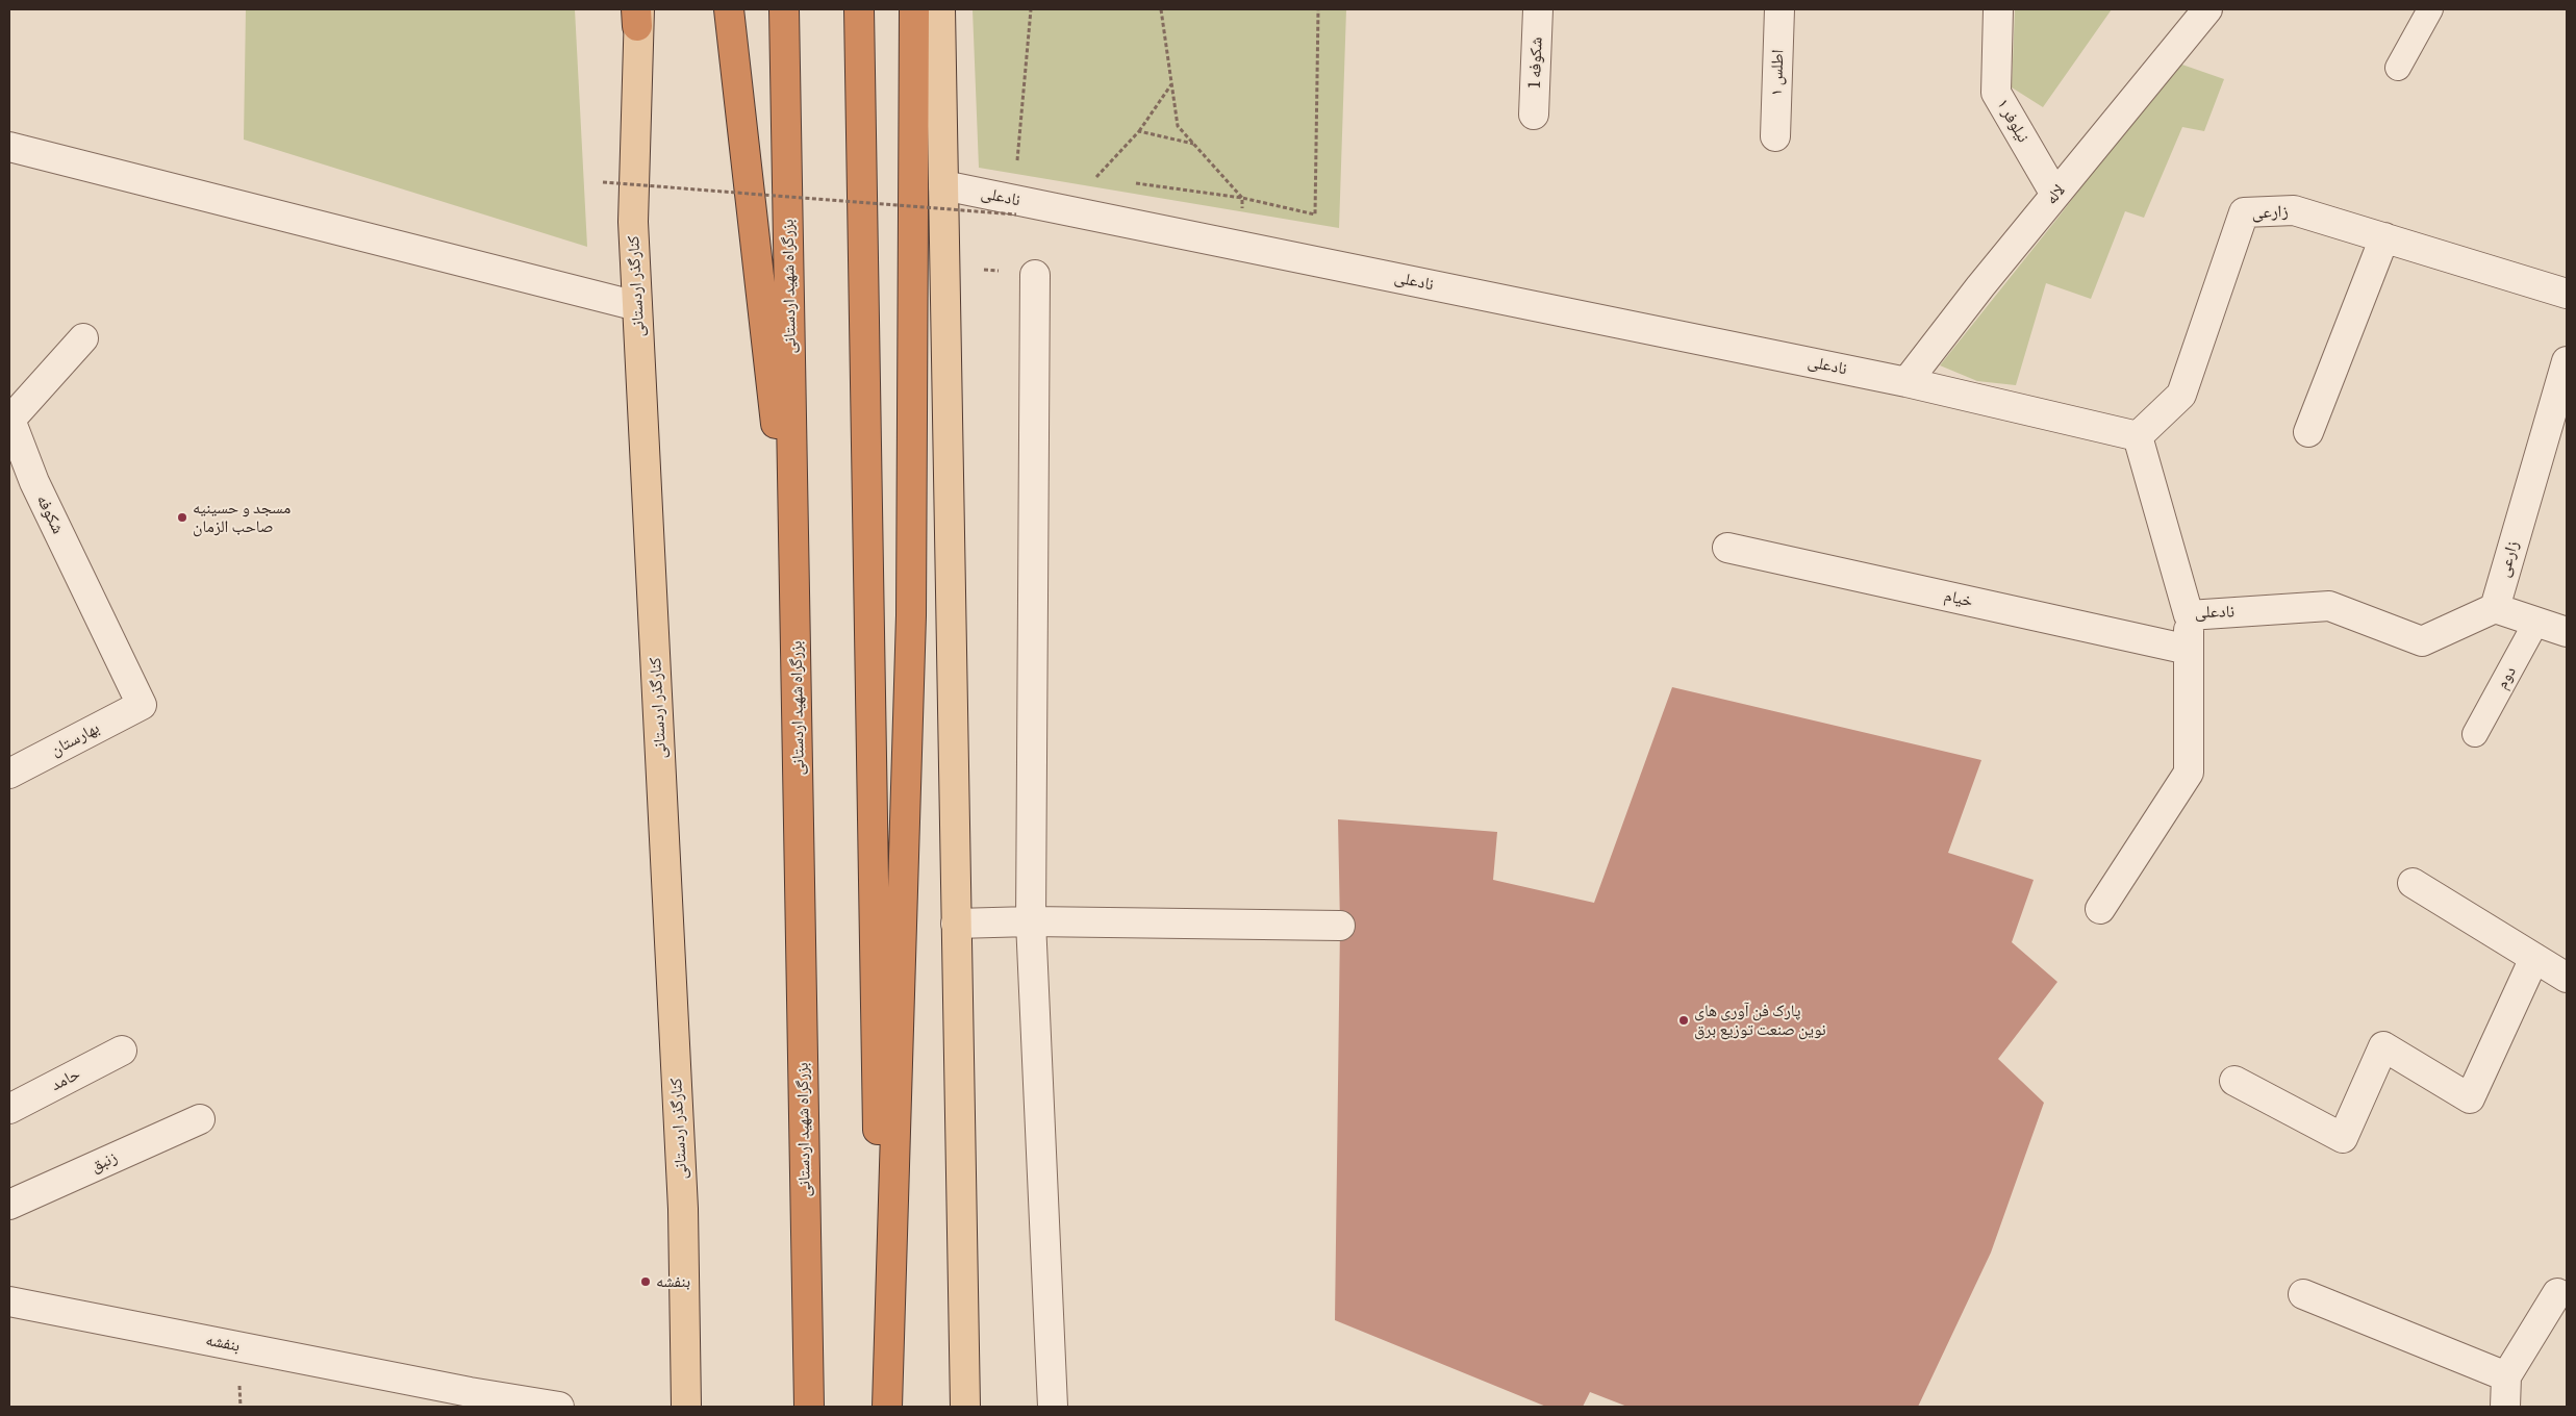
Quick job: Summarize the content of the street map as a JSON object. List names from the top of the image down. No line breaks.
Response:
{"streets":{"highway":["بزرگراه شهید اردستانی"],"main road":["کنارگذر اردستانی"],"street":["شکوفه 1","اطلس ۱","نیلوفر ۱","لاله","نادعلی","زارعی","شکوفه","خیام","بهارستان","حامد","زنبق","بنفشه"],"lane":["دوم"]},"crossings":[["نیلوفر ۱","لاله"],["لاله","نادعلی"],["نادعلی","زارعی"],["شکوفه","بهارستان"]],"places":["مسجد و حسینیه صاحب الزمان","پارک فن آوری های نوین صنعت توزیع برق","بنفشه"]}
